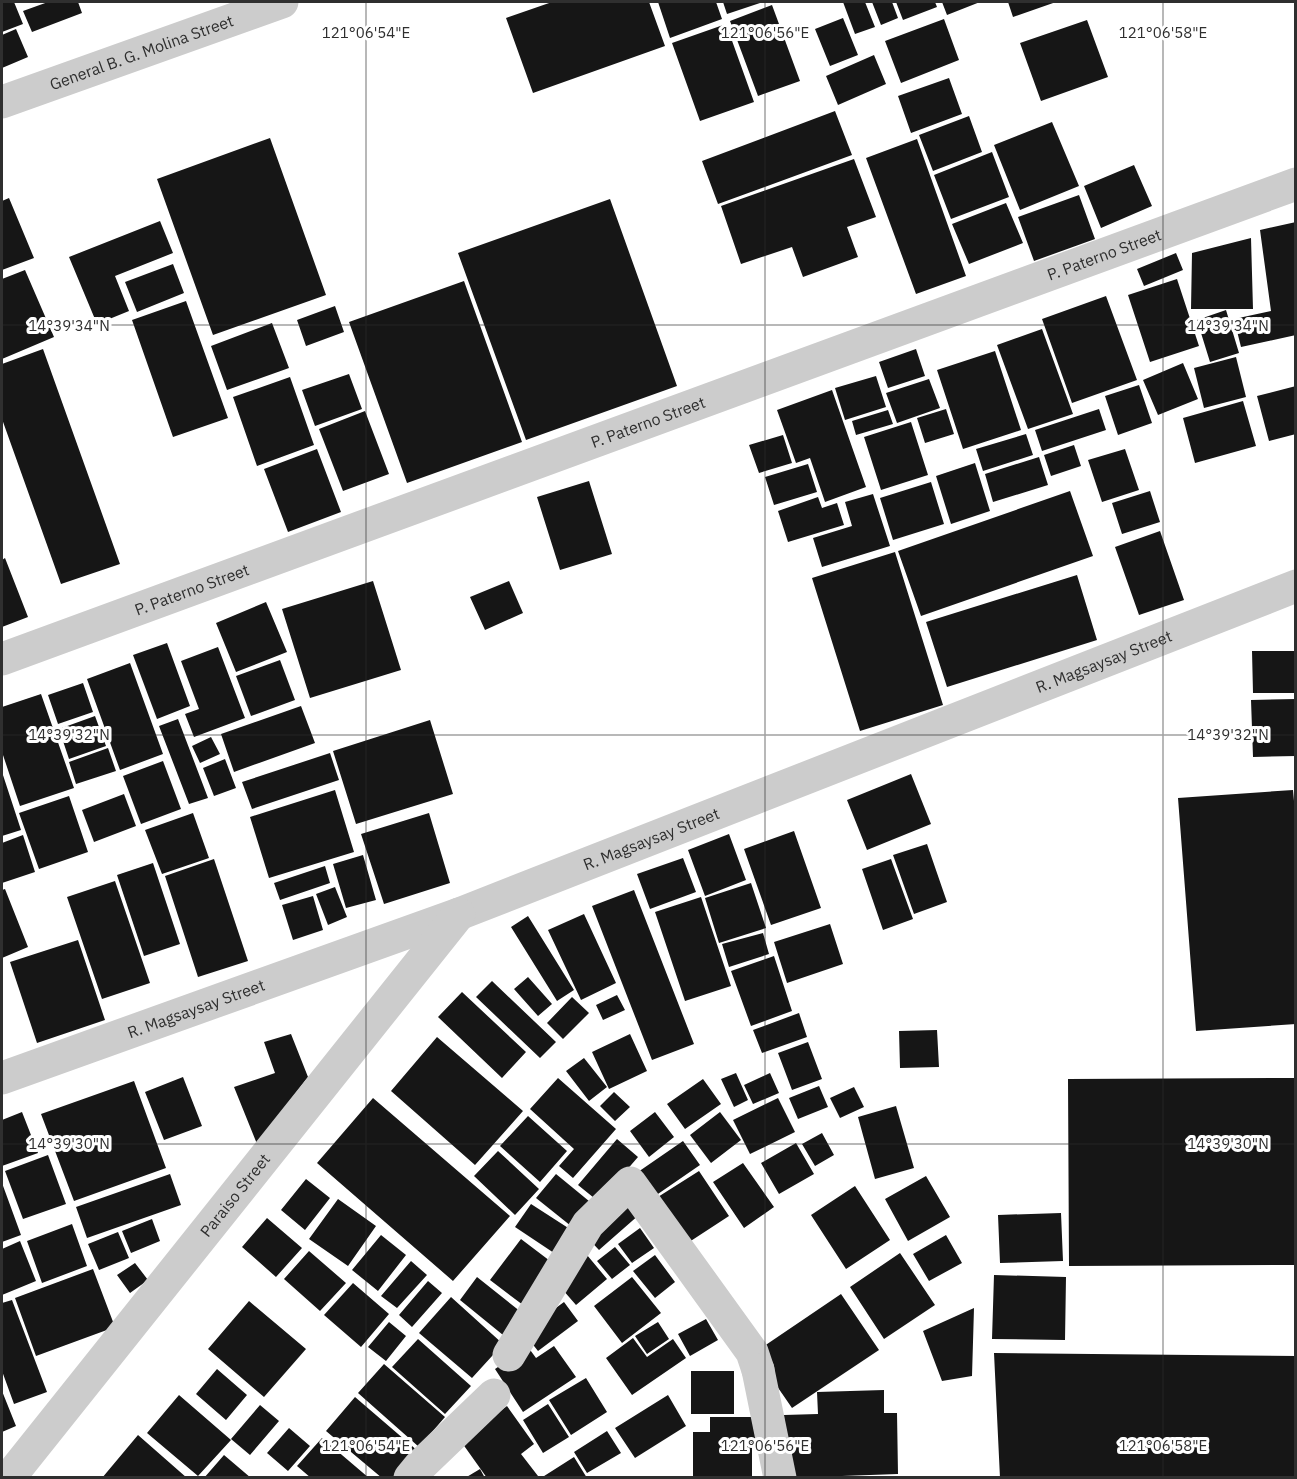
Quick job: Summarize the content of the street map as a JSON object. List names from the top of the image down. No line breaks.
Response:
{"streets":{"street":["General B. G. Molina Street","P. Paterno Street","R. Magsaysay Street","Paraiso Street"]},"crossings":[["R. Magsaysay Street","Paraiso Street"]],"coordinates":["121°06'54\"E","121°06'56\"E","121°06'58\"E","14°39'34\"N","14°39'32\"N","14°39'30\"N"]}
